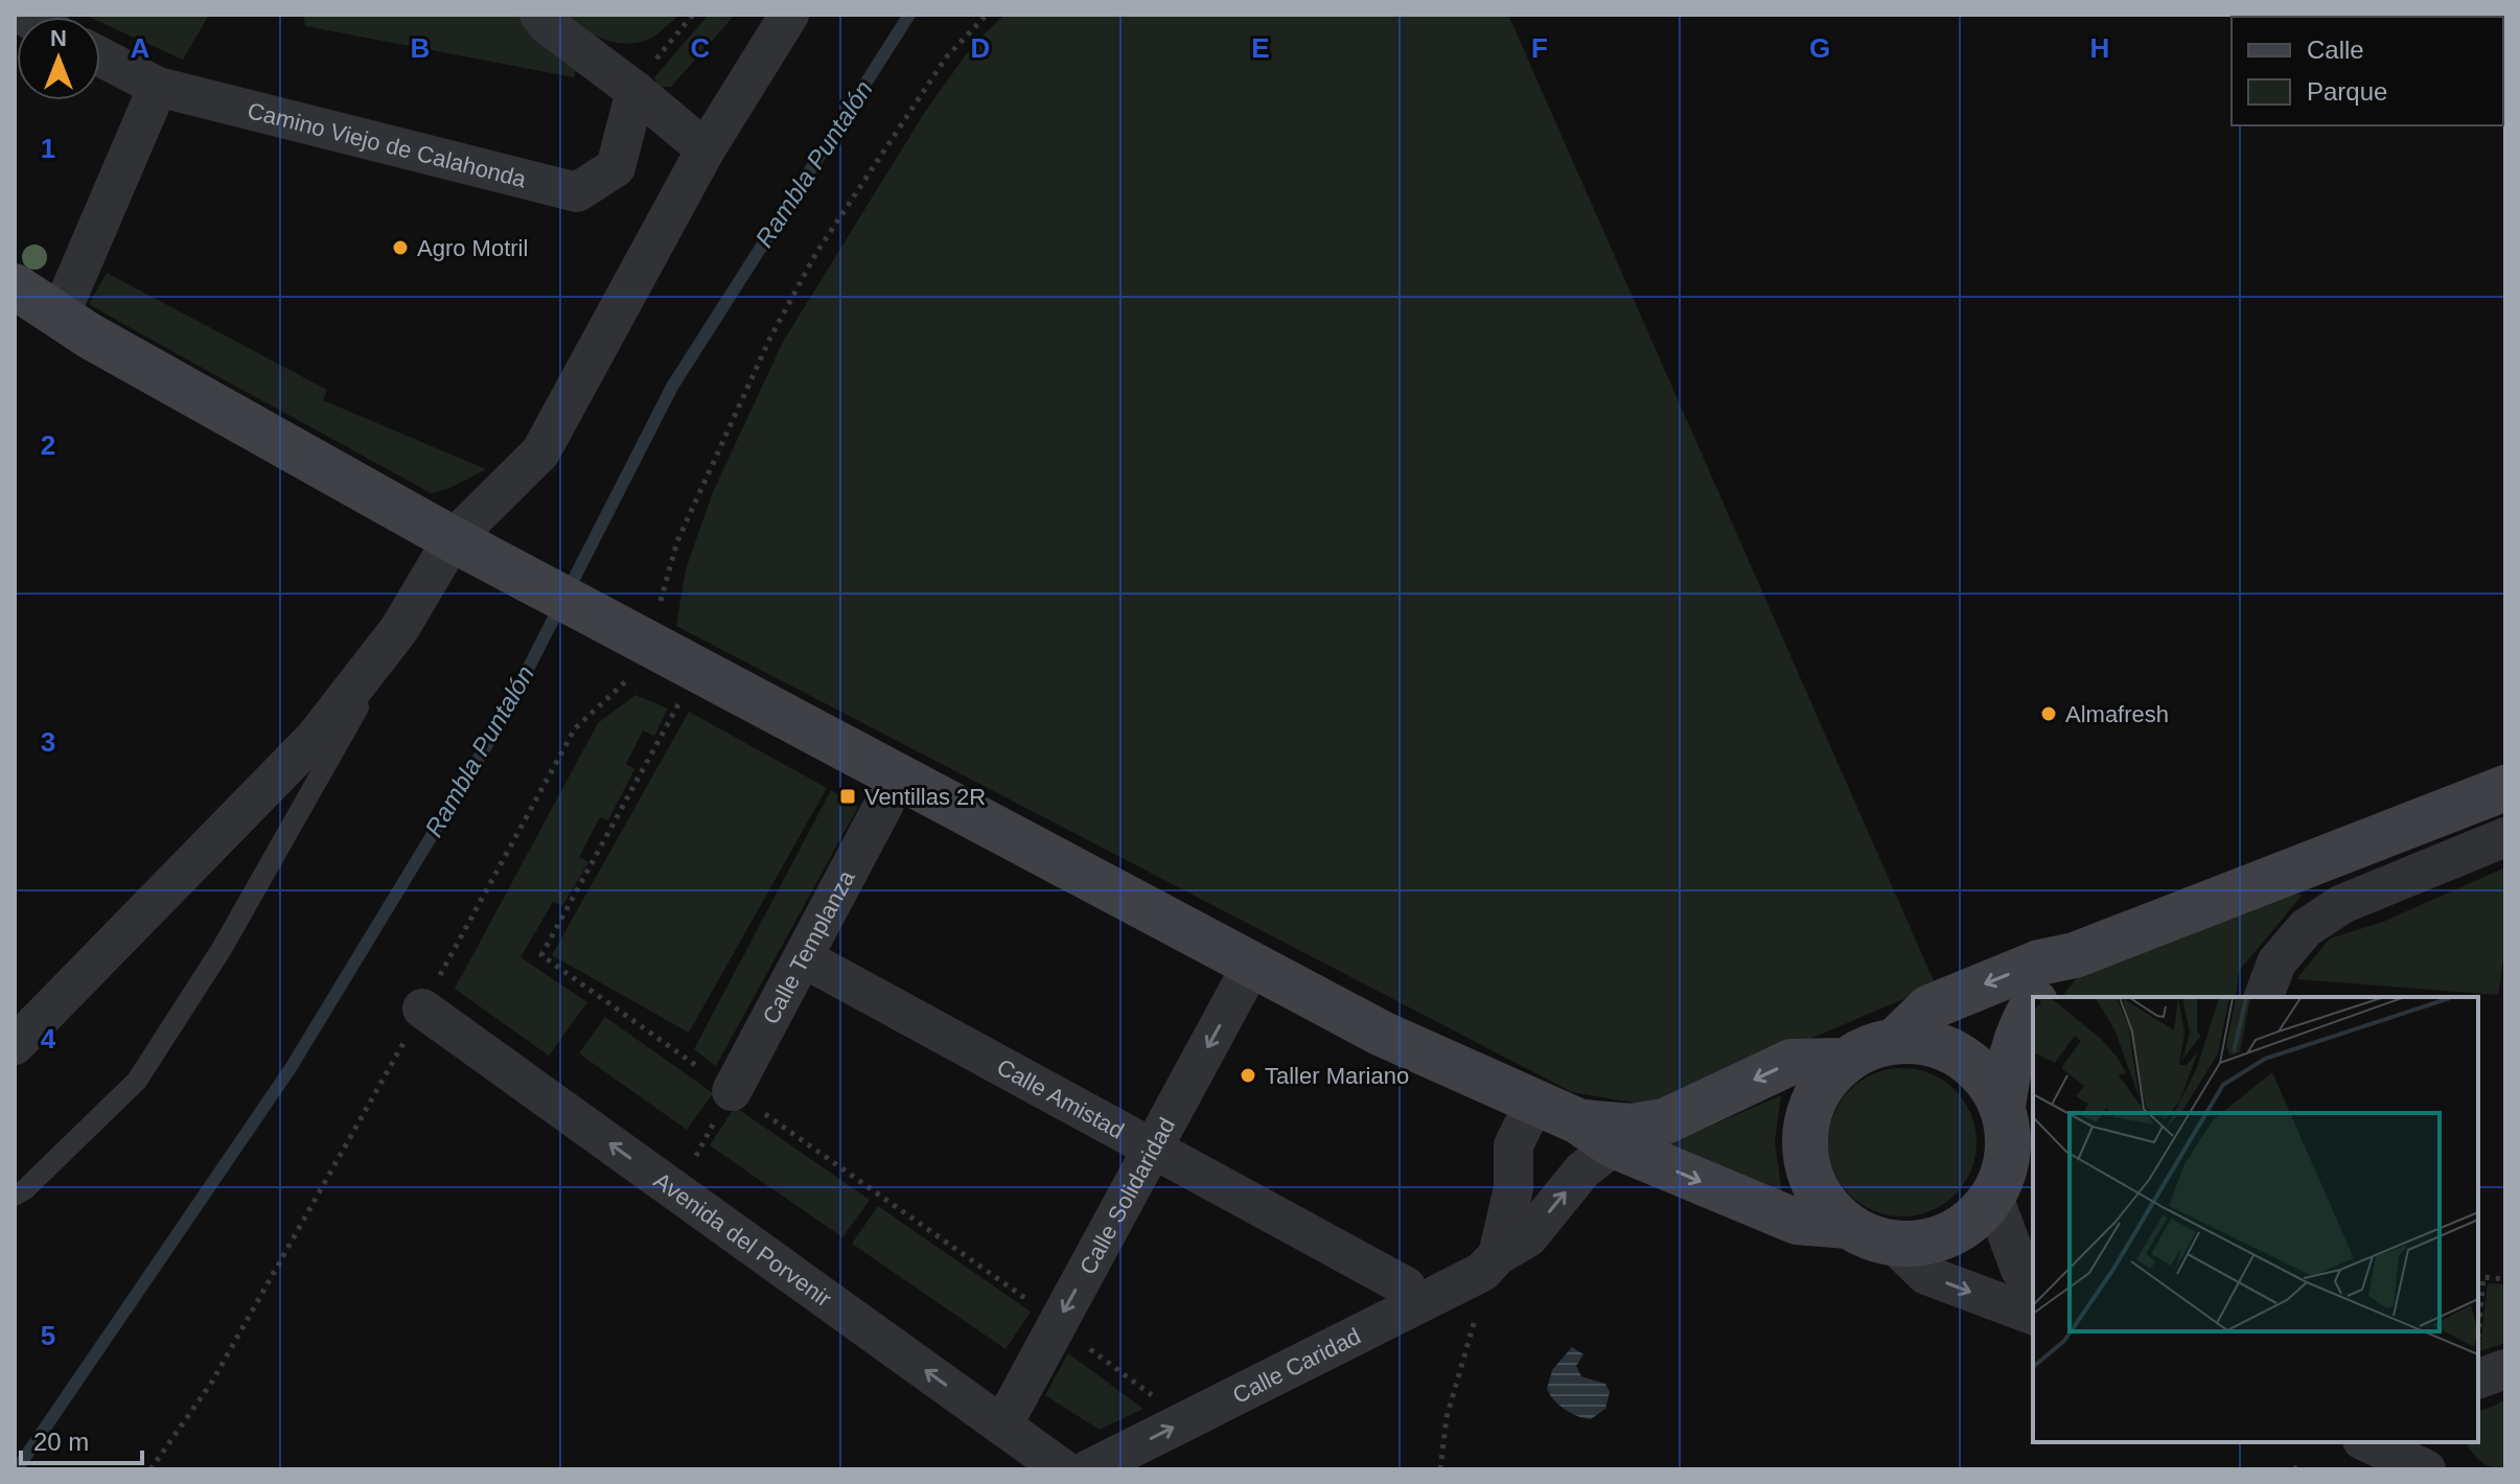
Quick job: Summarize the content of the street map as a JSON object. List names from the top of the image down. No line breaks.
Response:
{"streets":{"street":["Camino Viejo de Calahonda","Calle Templanza","Calle Amistad","Calle Solidaridad","Avenida del Porvenir","Calle Caridad"]},"crossings":[["Calle Templanza","Calle Amistad"],["Calle Amistad","Calle Solidaridad"],["Calle Solidaridad","Avenida del Porvenir"]],"one_way":["Calle Solidaridad","Avenida del Porvenir","Calle Caridad"],"water":["Rambla Puntalón"],"places":{"other":["Agro Motril","Almafresh","Taller Mariano"],"transit":["Ventillas 2R"]},"legend":["Calle","Parque"],"scale_bar":"20 m","north":"top","grid":{"columns":["A","B","C","D","E","F","G","H"],"rows":["1","2","3","4","5"]}}
